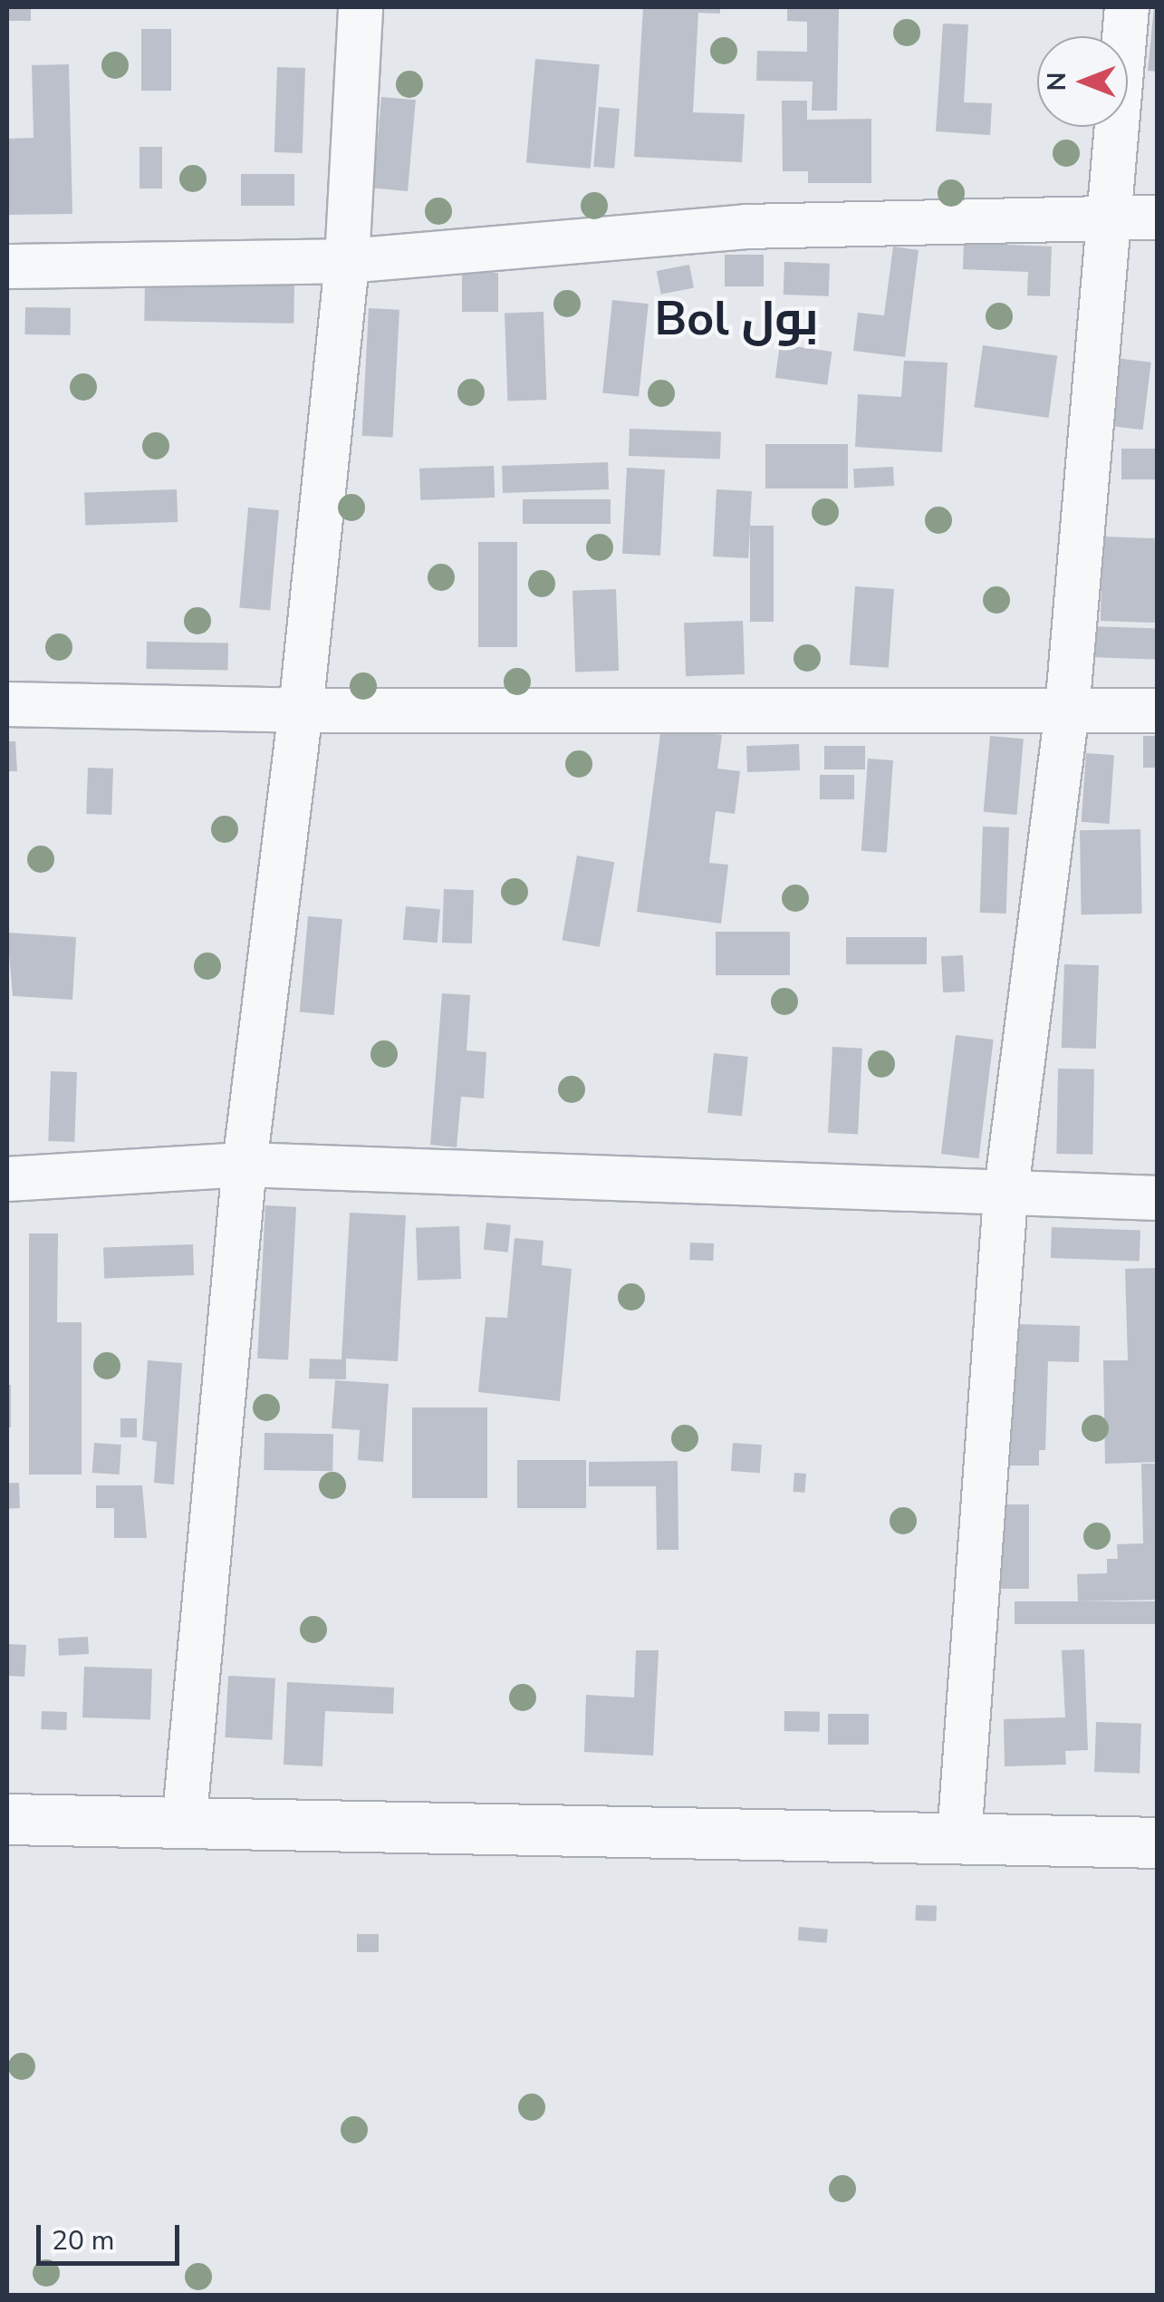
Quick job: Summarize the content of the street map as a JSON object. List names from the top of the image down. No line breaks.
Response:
{"districts":["Bol بول"],"scale_bar":"20 m","north":"left"}
